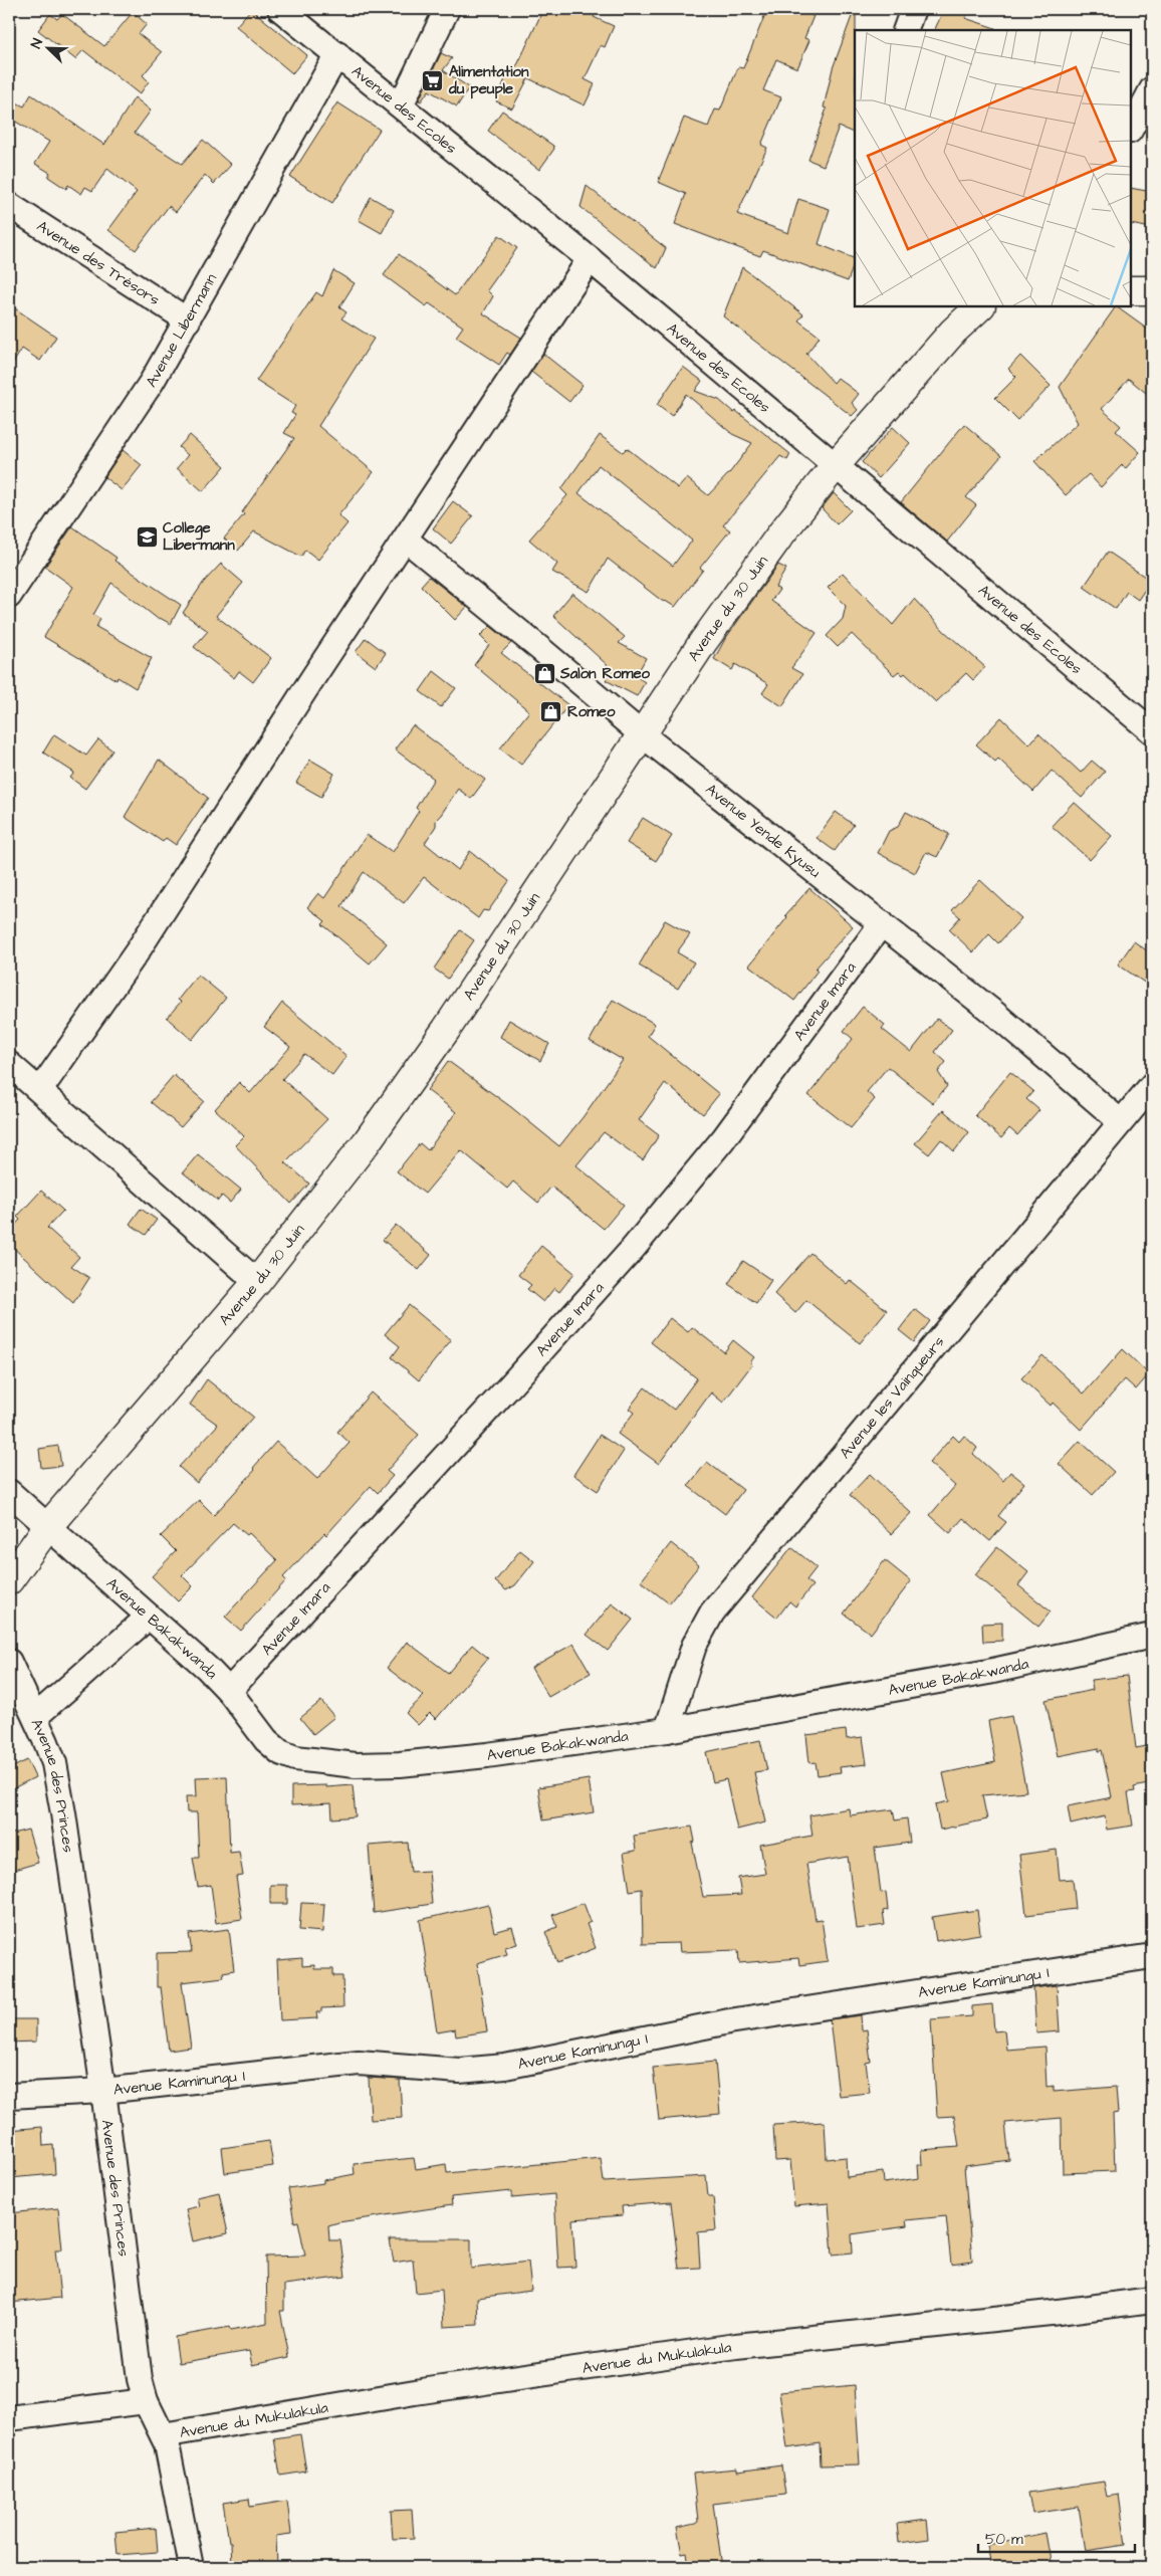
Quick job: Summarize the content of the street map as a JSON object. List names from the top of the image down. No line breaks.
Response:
{"streets":{"street":["Avenue des Ecoles","Avenue des Trésors","Avenue Libermann","Avenue du 30 Juin","Avenue Yende Kyusu","Avenue Imara","Avenue les Vainqueurs","Avenue Bakakwanda","Avenue des Princes","Avenue Kaminungu I","Avenue du Mukulakula"]},"crossings":[["Avenue des Ecoles","Avenue Libermann"],["Avenue des Ecoles","Avenue du 30 Juin"],["Avenue des Trésors","Avenue Libermann"],["Avenue du 30 Juin","Avenue Yende Kyusu"],["Avenue du 30 Juin","Avenue Bakakwanda"],["Avenue Yende Kyusu","Avenue Imara"],["Avenue Yende Kyusu","Avenue les Vainqueurs"],["Avenue Imara","Avenue Bakakwanda"],["Avenue les Vainqueurs","Avenue Bakakwanda"],["Avenue des Princes","Avenue Kaminungu I"],["Avenue des Princes","Avenue du Mukulakula"]],"places":{"supermarket":["Alimentation du peuple"],"school or university":["College Libermann"],"shop":["Salon Romeo","Romeo"]},"scale_bar":"50 m","north":"top left"}
